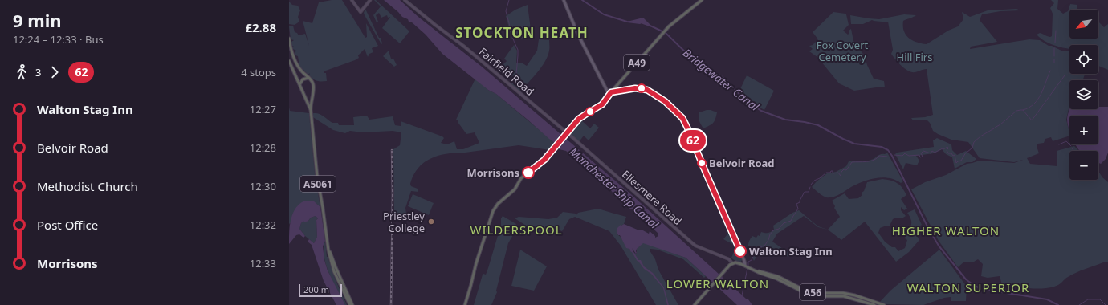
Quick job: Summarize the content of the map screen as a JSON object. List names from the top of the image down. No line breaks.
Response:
{"streets":{"highway":["A49","A5061","A56"],"main road":["Fairfield Road","Ellesmere Road"]},"crossings":[["A49","Fairfield Road"],["A49","Ellesmere Road"],["Fairfield Road","Ellesmere Road"]],"districts":["STOCKTON HEATH","WILDERSPOOL","HIGHER WALTON","LOWER WALTON","WALTON SUPERIOR"],"water":["Bridgewater Canal","Manchester Ship Canal"],"parks":["Fox Covert Cemetery","Hill Firs"],"places":["Belvoir Road","Morrisons","Priestley College","Walton Stag Inn"],"lines":["bus line 62"],"scale_bar":"200 m","north":"bottom left","page":{"heading":["9 min","12:24 – 12:33 · Bus","£2.88"],"on_map":"62","map_buttons":["+","−"],"legs":["3","62","4 stops"],"list":[{"name":"Walton Stag Inn","value":"12:27"},{"name":"Belvoir Road","value":"12:28"},{"name":"Methodist Church","value":"12:30"},{"name":"Post Office","value":"12:32"},{"name":"Morrisons","value":"12:33"}],"scale":"200 m"}}
